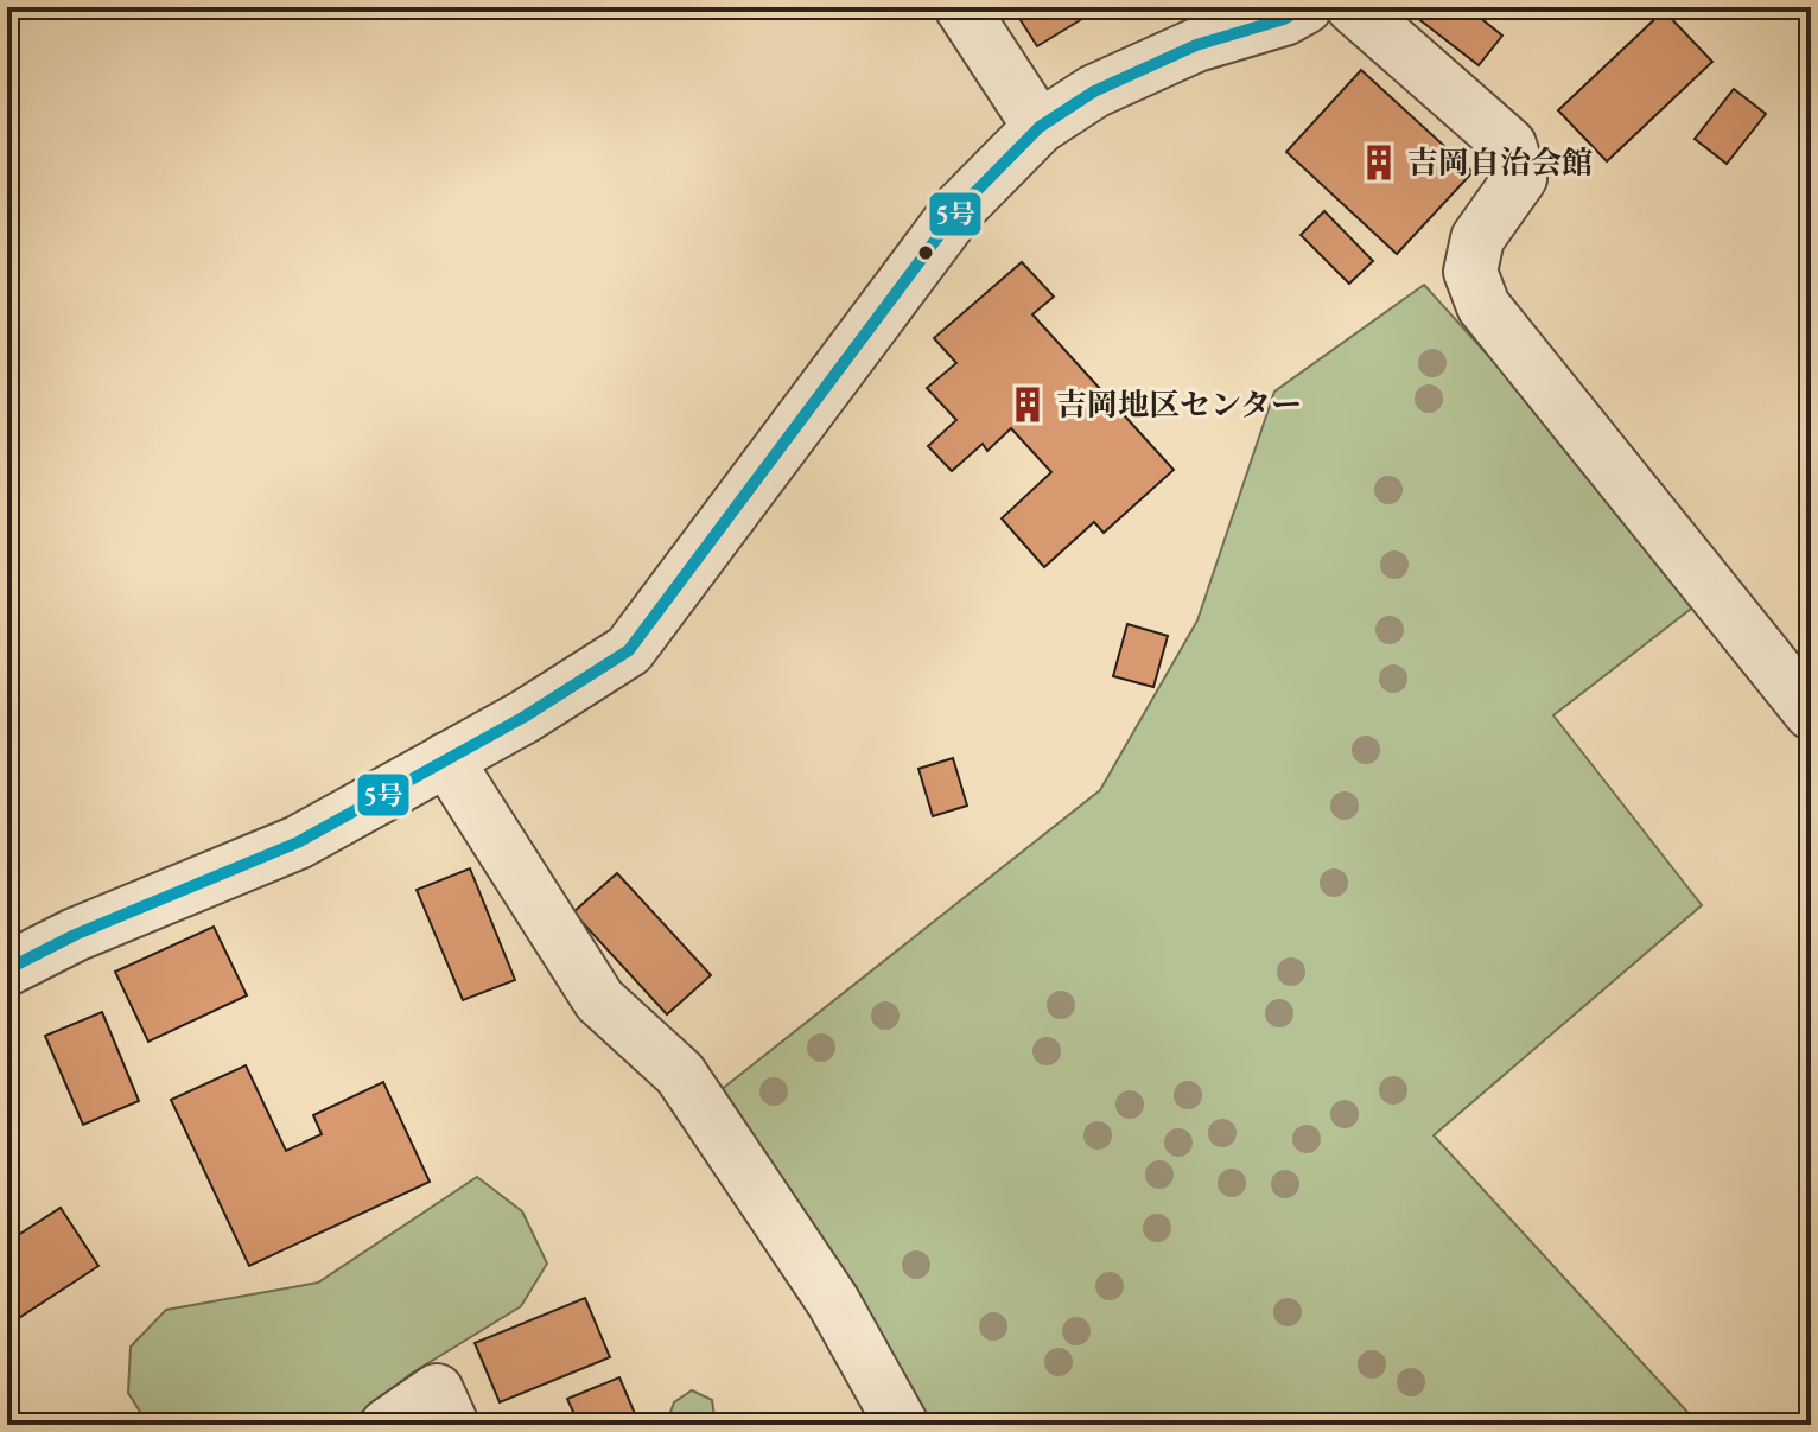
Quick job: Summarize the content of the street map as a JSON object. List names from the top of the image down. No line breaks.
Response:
{"places":{"building":["吉岡自治会館","吉岡地区センター"]},"lines":["transit line 5号"]}
